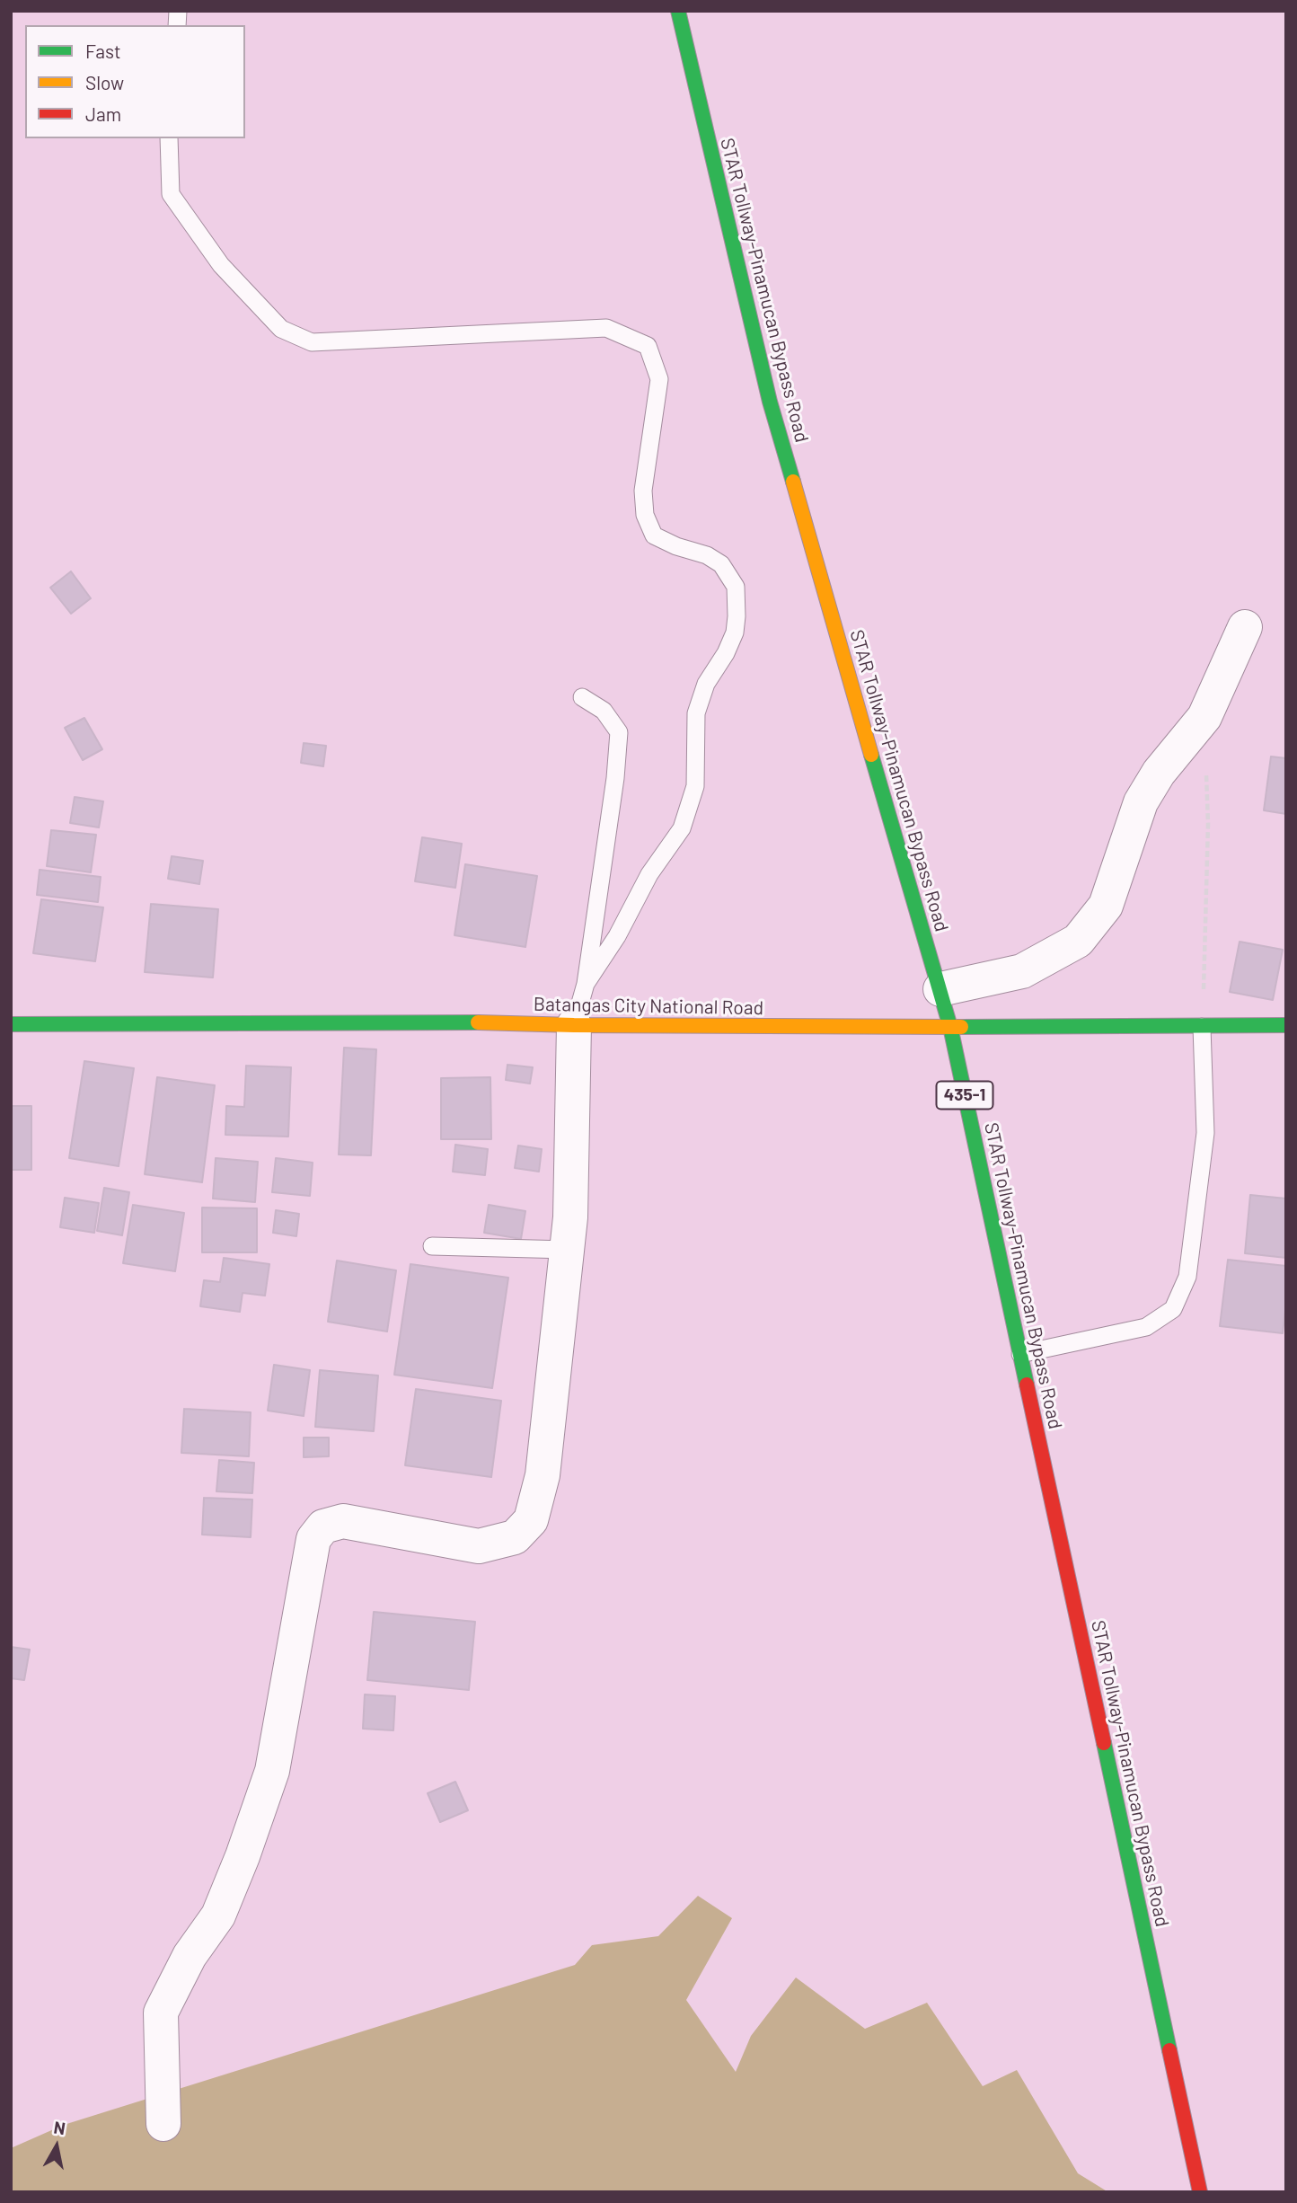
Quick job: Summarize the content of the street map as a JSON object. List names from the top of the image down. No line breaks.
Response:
{"streets":{"main road":["STAR Tollway-Pinamucan Bypass Road","Batangas City National Road","435-1"]},"crossings":[["STAR Tollway-Pinamucan Bypass Road","Batangas City National Road"]],"legend":["Fast","Slow","Jam"],"north":"top"}
